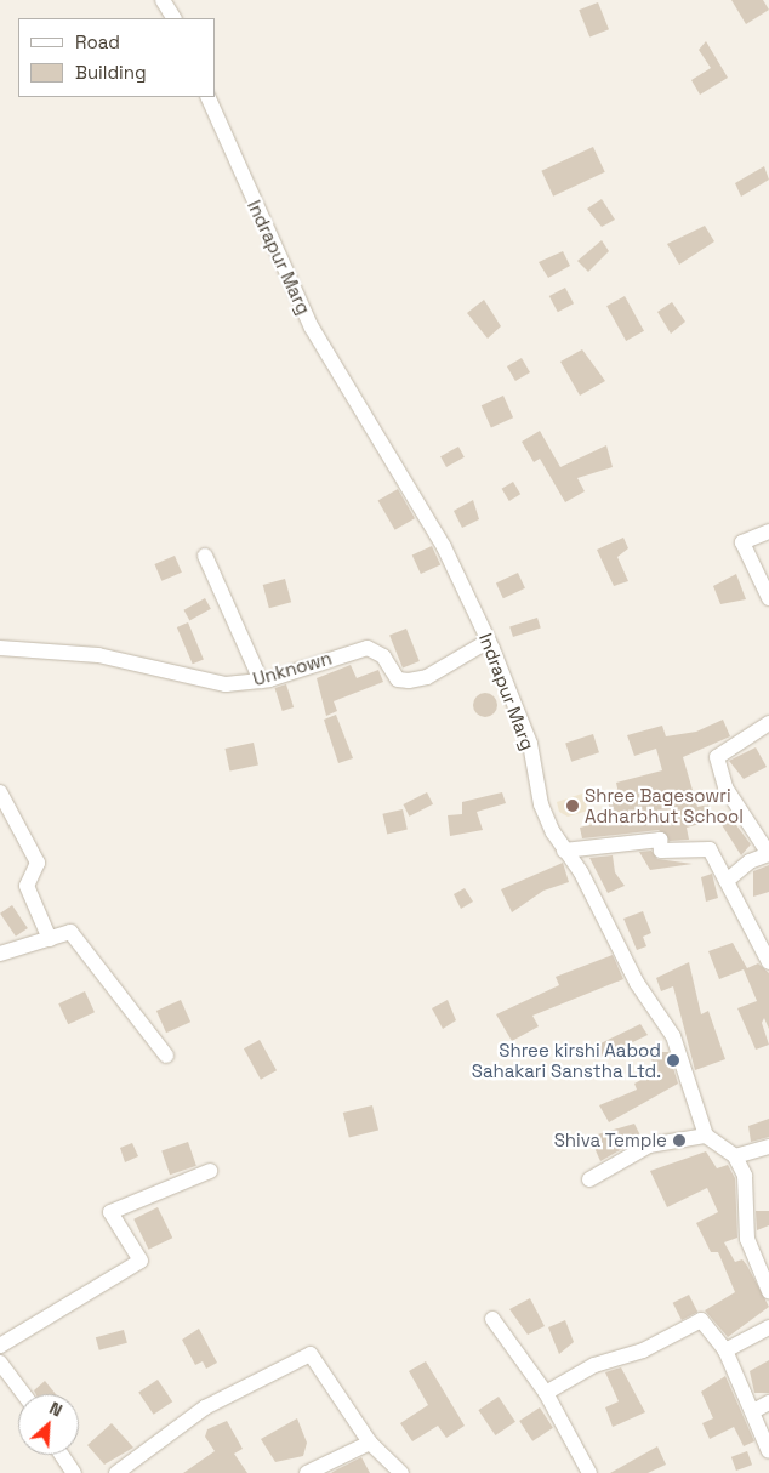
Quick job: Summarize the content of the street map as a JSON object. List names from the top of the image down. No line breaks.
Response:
{"streets":{"street":["Indrapur Marg","Unknown"]},"crossings":[["Indrapur Marg","Unknown"]],"places":["Shree Bagesowri Adharbhut School","Shree kirshi Aabod Sahakari Sanstha Ltd.","Shiva Temple"],"legend":["Road","Building"],"north":"top right"}
